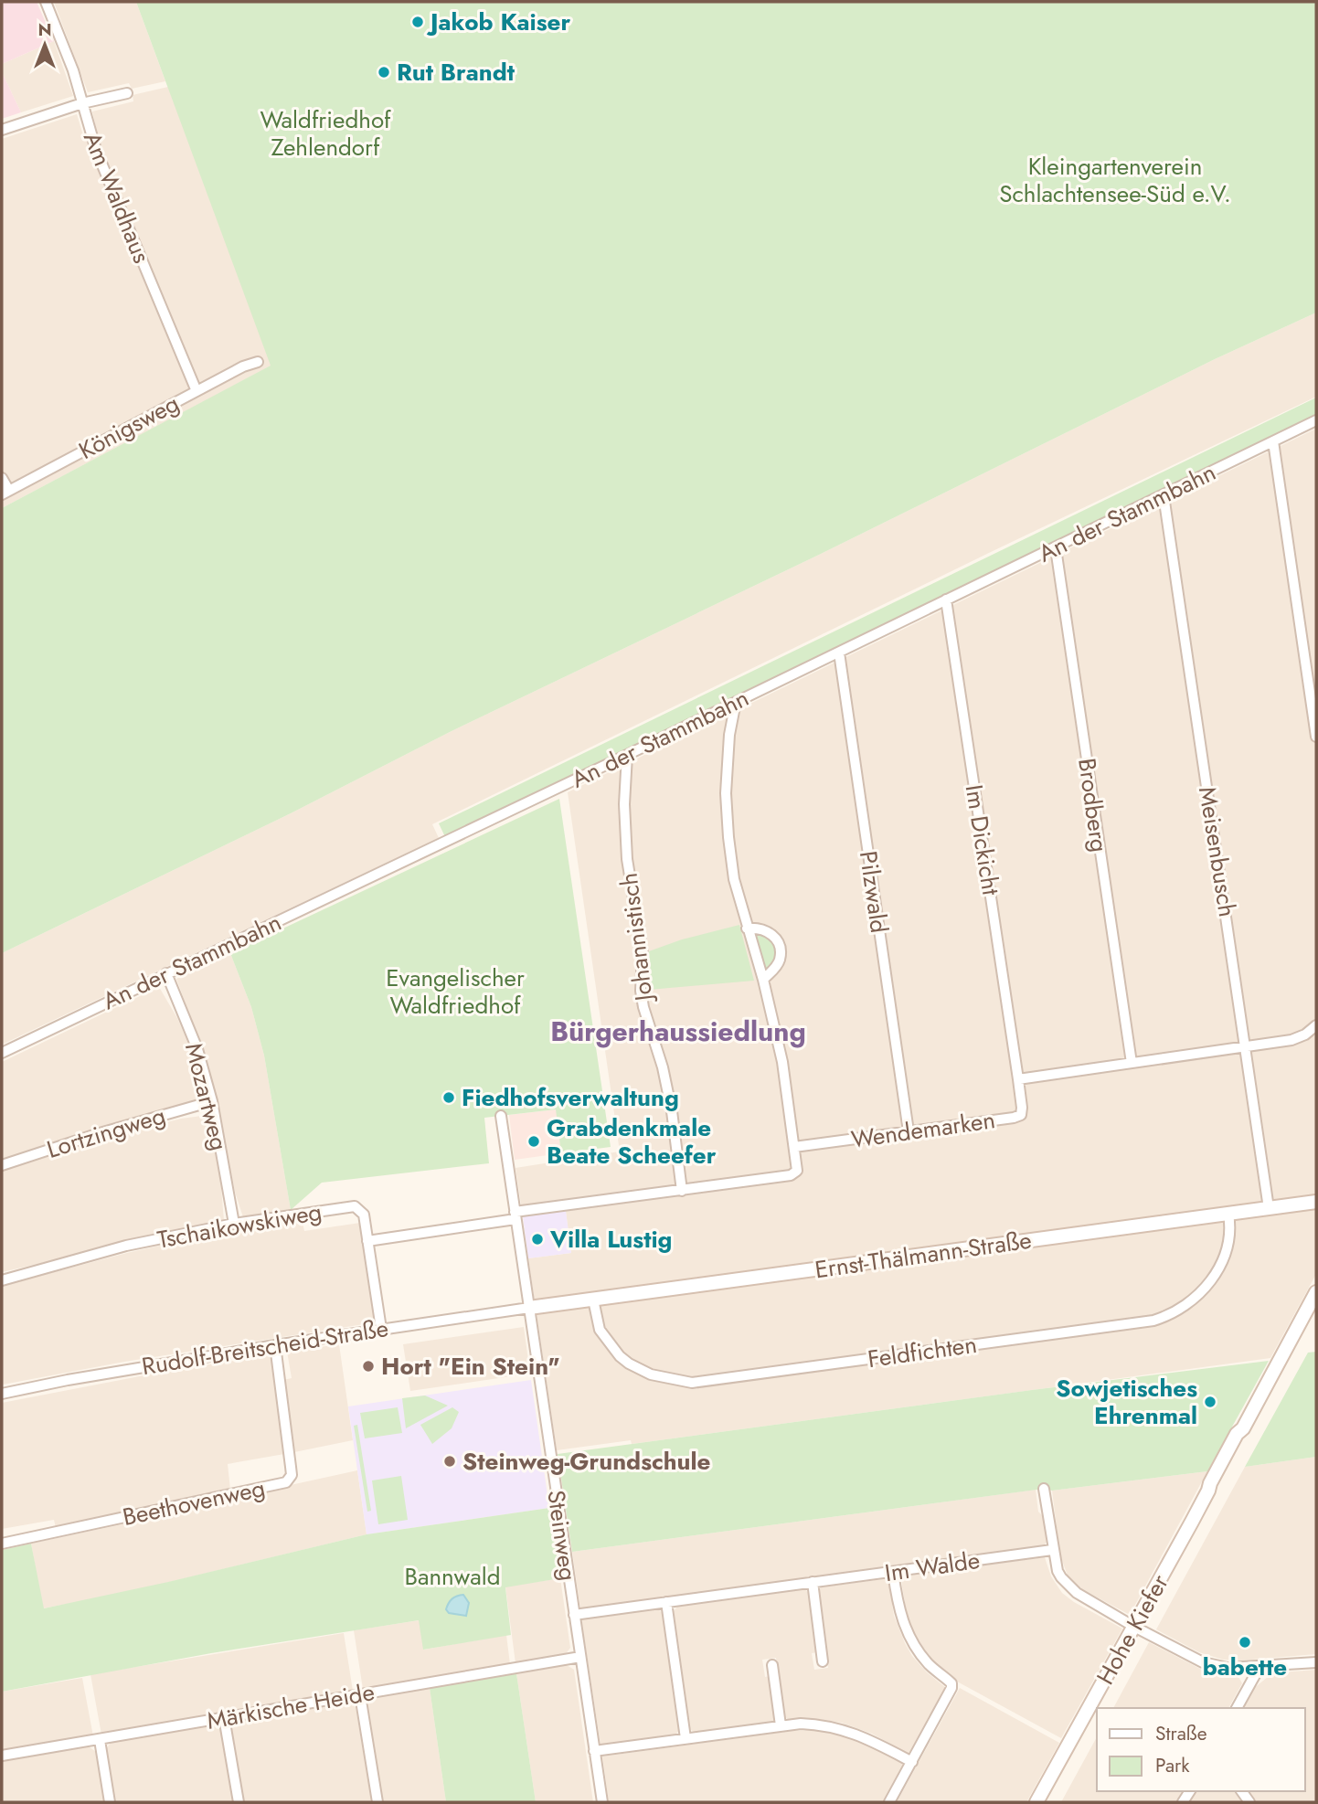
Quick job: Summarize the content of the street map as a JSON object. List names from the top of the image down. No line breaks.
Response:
{"streets":{"street":["Am Waldhaus","Königsweg","An der Stammbahn","Brodberg","Im Dickicht","Meisenbusch","Pilzwald","Johannistisch","Mozartweg","Wendemarken","Lortzingweg","Tschaikowskiweg","Ernst-Thälmann-Straße","Rudolf-Breitscheid-Straße","Feldfichten","Beethovenweg","Steinweg","Im Walde","Hohe Kiefer","Märkische Heide"]},"crossings":[["Am Waldhaus","Königsweg"],["An der Stammbahn","Brodberg"],["An der Stammbahn","Im Dickicht"],["An der Stammbahn","Meisenbusch"],["An der Stammbahn","Pilzwald"],["An der Stammbahn","Johannistisch"],["An der Stammbahn","Mozartweg"],["Im Dickicht","Wendemarken"],["Meisenbusch","Ernst-Thälmann-Straße"],["Pilzwald","Wendemarken"],["Mozartweg","Lortzingweg"],["Mozartweg","Tschaikowskiweg"],["Tschaikowskiweg","Rudolf-Breitscheid-Straße"],["Ernst-Thälmann-Straße","Rudolf-Breitscheid-Straße"],["Ernst-Thälmann-Straße","Feldfichten"],["Ernst-Thälmann-Straße","Steinweg"],["Rudolf-Breitscheid-Straße","Beethovenweg"],["Rudolf-Breitscheid-Straße","Steinweg"],["Steinweg","Im Walde"],["Steinweg","Märkische Heide"]],"districts":["Bürgerhaussiedlung"],"parks":["Waldfriedhof Zehlendorf","Kleingartenverein Schlachtensee-Süd e.V.","Evangelischer Waldfriedhof","Bannwald"],"places":["Jakob Kaiser","Rut Brandt","Fiedhofsverwaltung","Grabdenkmale Beate Scheefer","Villa Lustig","Hort \"Ein Stein\"","Sowjetisches Ehrenmal","Steinweg-Grundschule","babette"],"legend":["Straße","Park"],"north":"top"}
